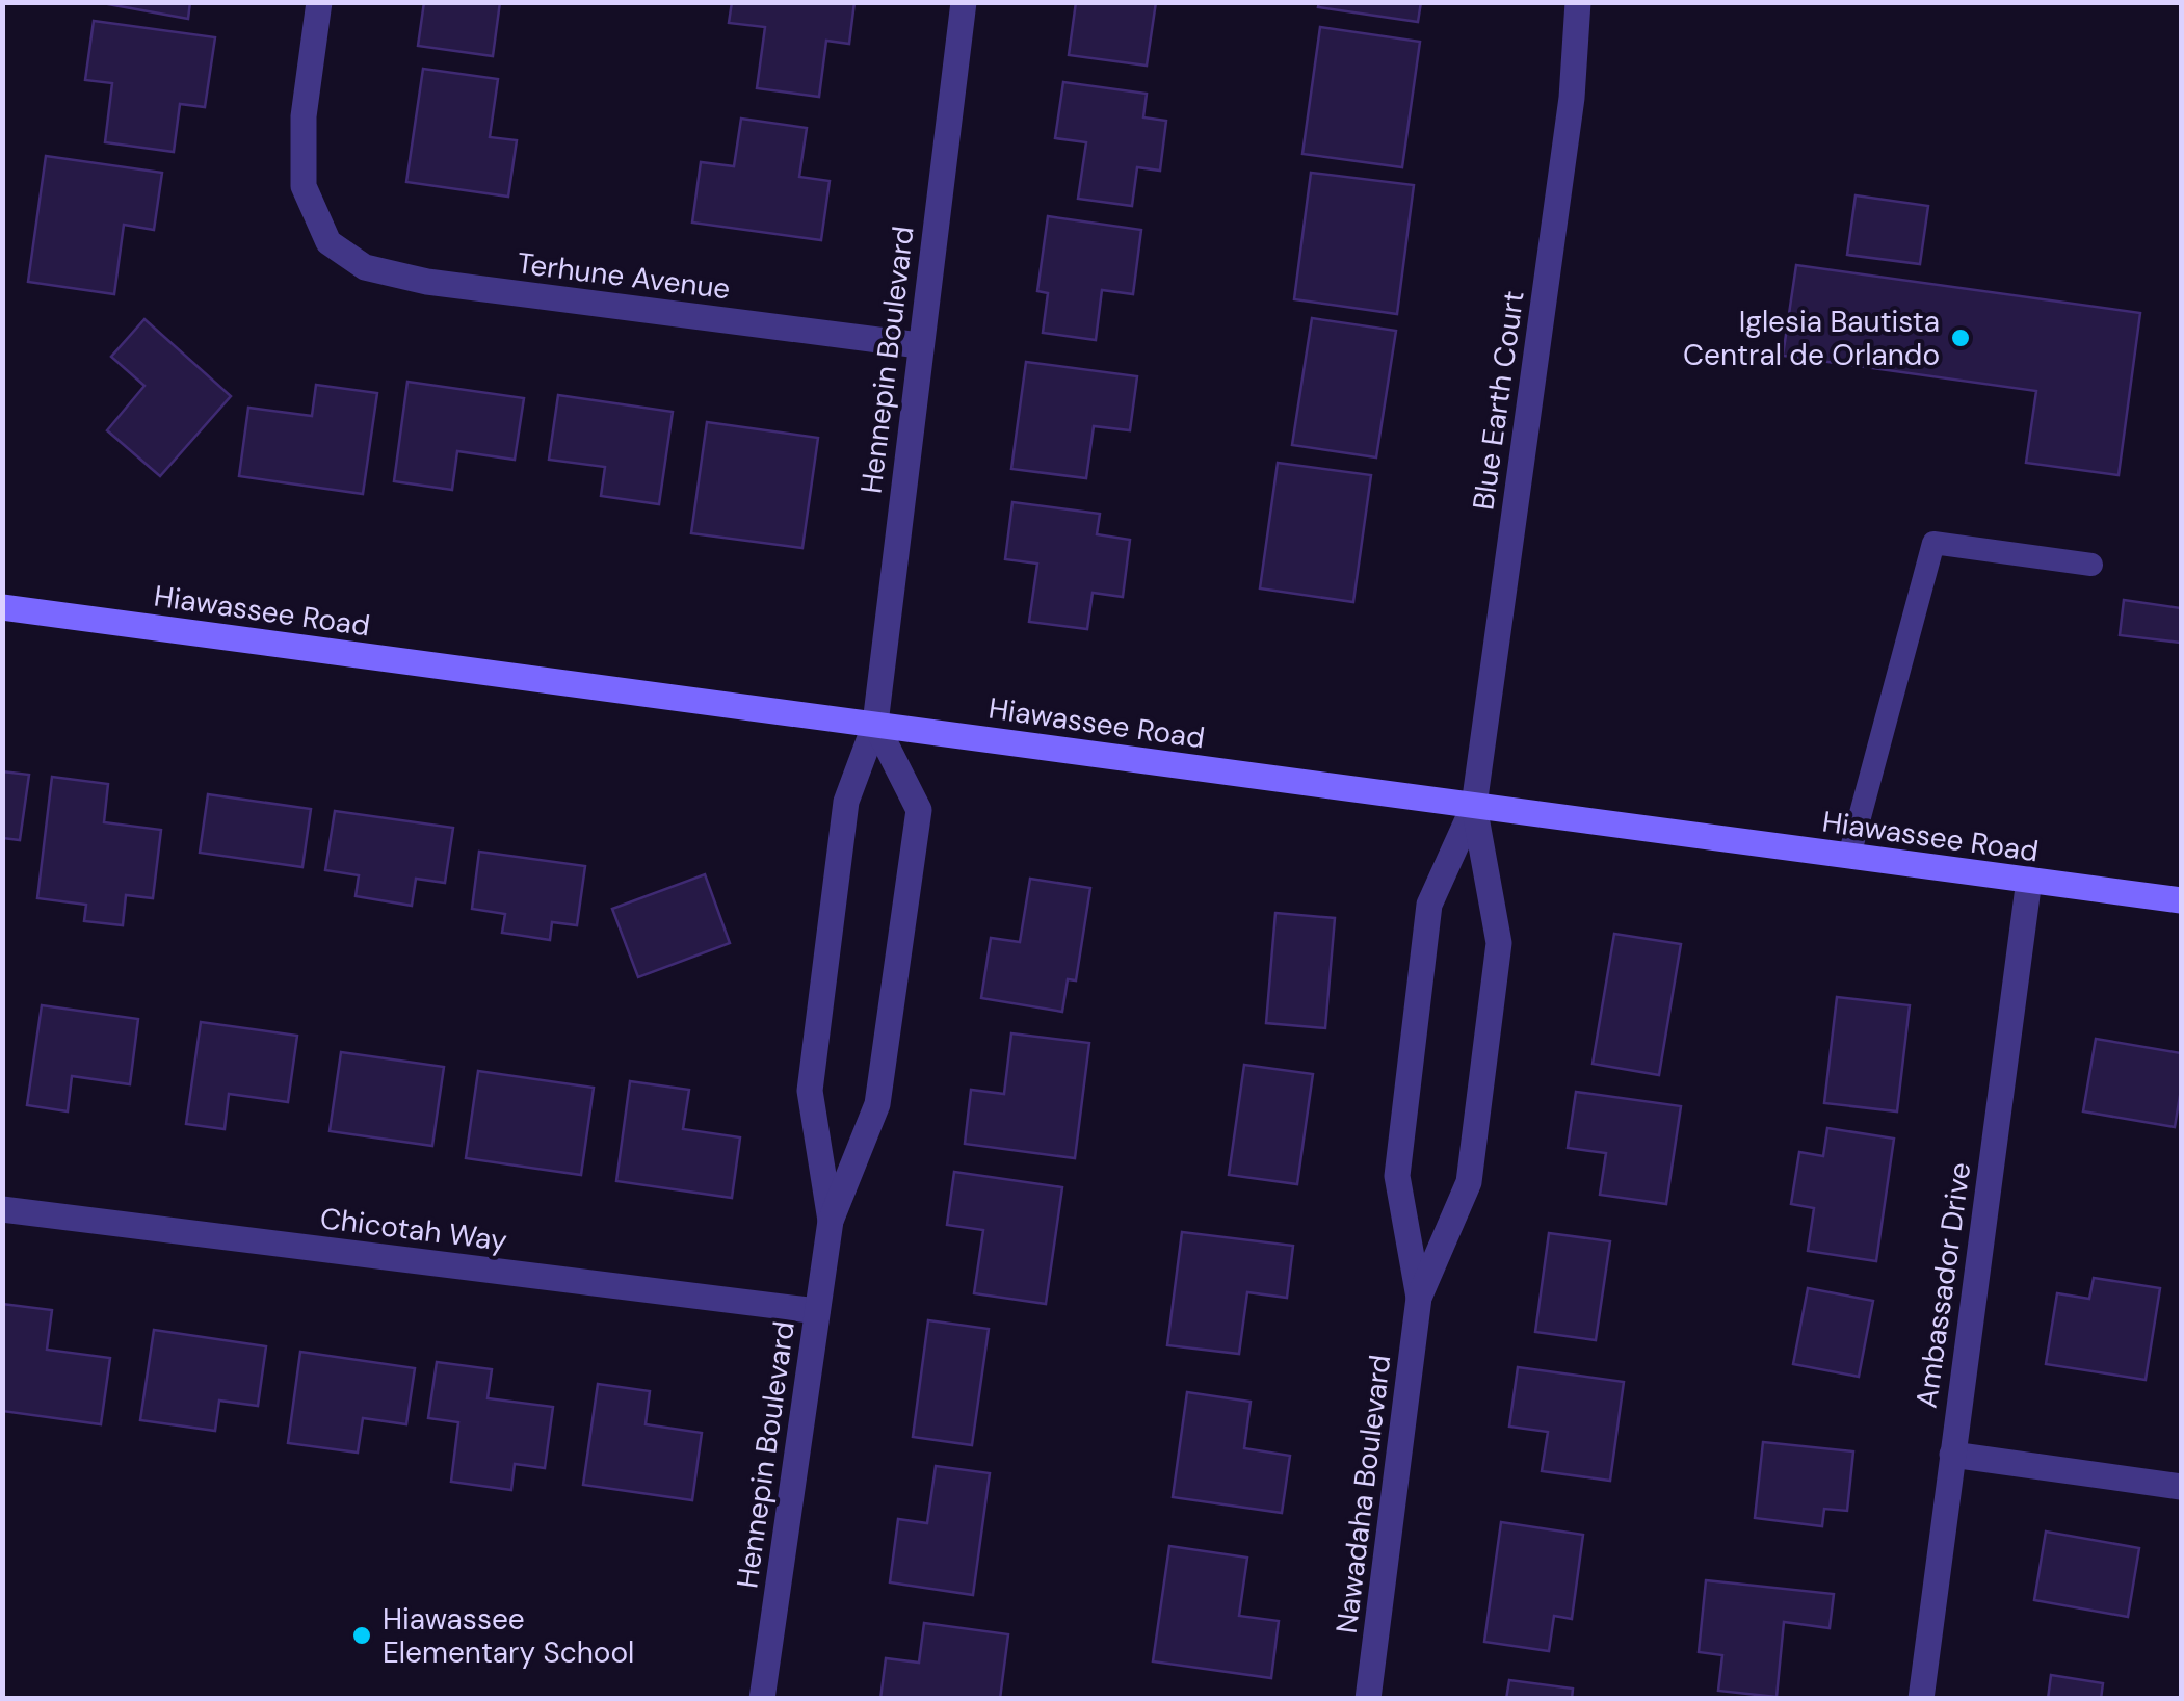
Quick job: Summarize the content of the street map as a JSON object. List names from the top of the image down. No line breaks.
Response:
{"streets":{"main road":["Hiawassee Road"],"street":["Terhune Avenue","Hennepin Boulevard","Blue Earth Court","Chicotah Way","Ambassador Drive","Nawadaha Boulevard"]},"crossings":[["Terhune Avenue","Hennepin Boulevard"],["Hennepin Boulevard","Hiawassee Road"],["Hennepin Boulevard","Chicotah Way"],["Blue Earth Court","Hiawassee Road"],["Blue Earth Court","Nawadaha Boulevard"],["Hiawassee Road","Ambassador Drive"],["Hiawassee Road","Nawadaha Boulevard"]],"places":["Iglesia Bautista Central de Orlando","Hiawassee Elementary School"]}
